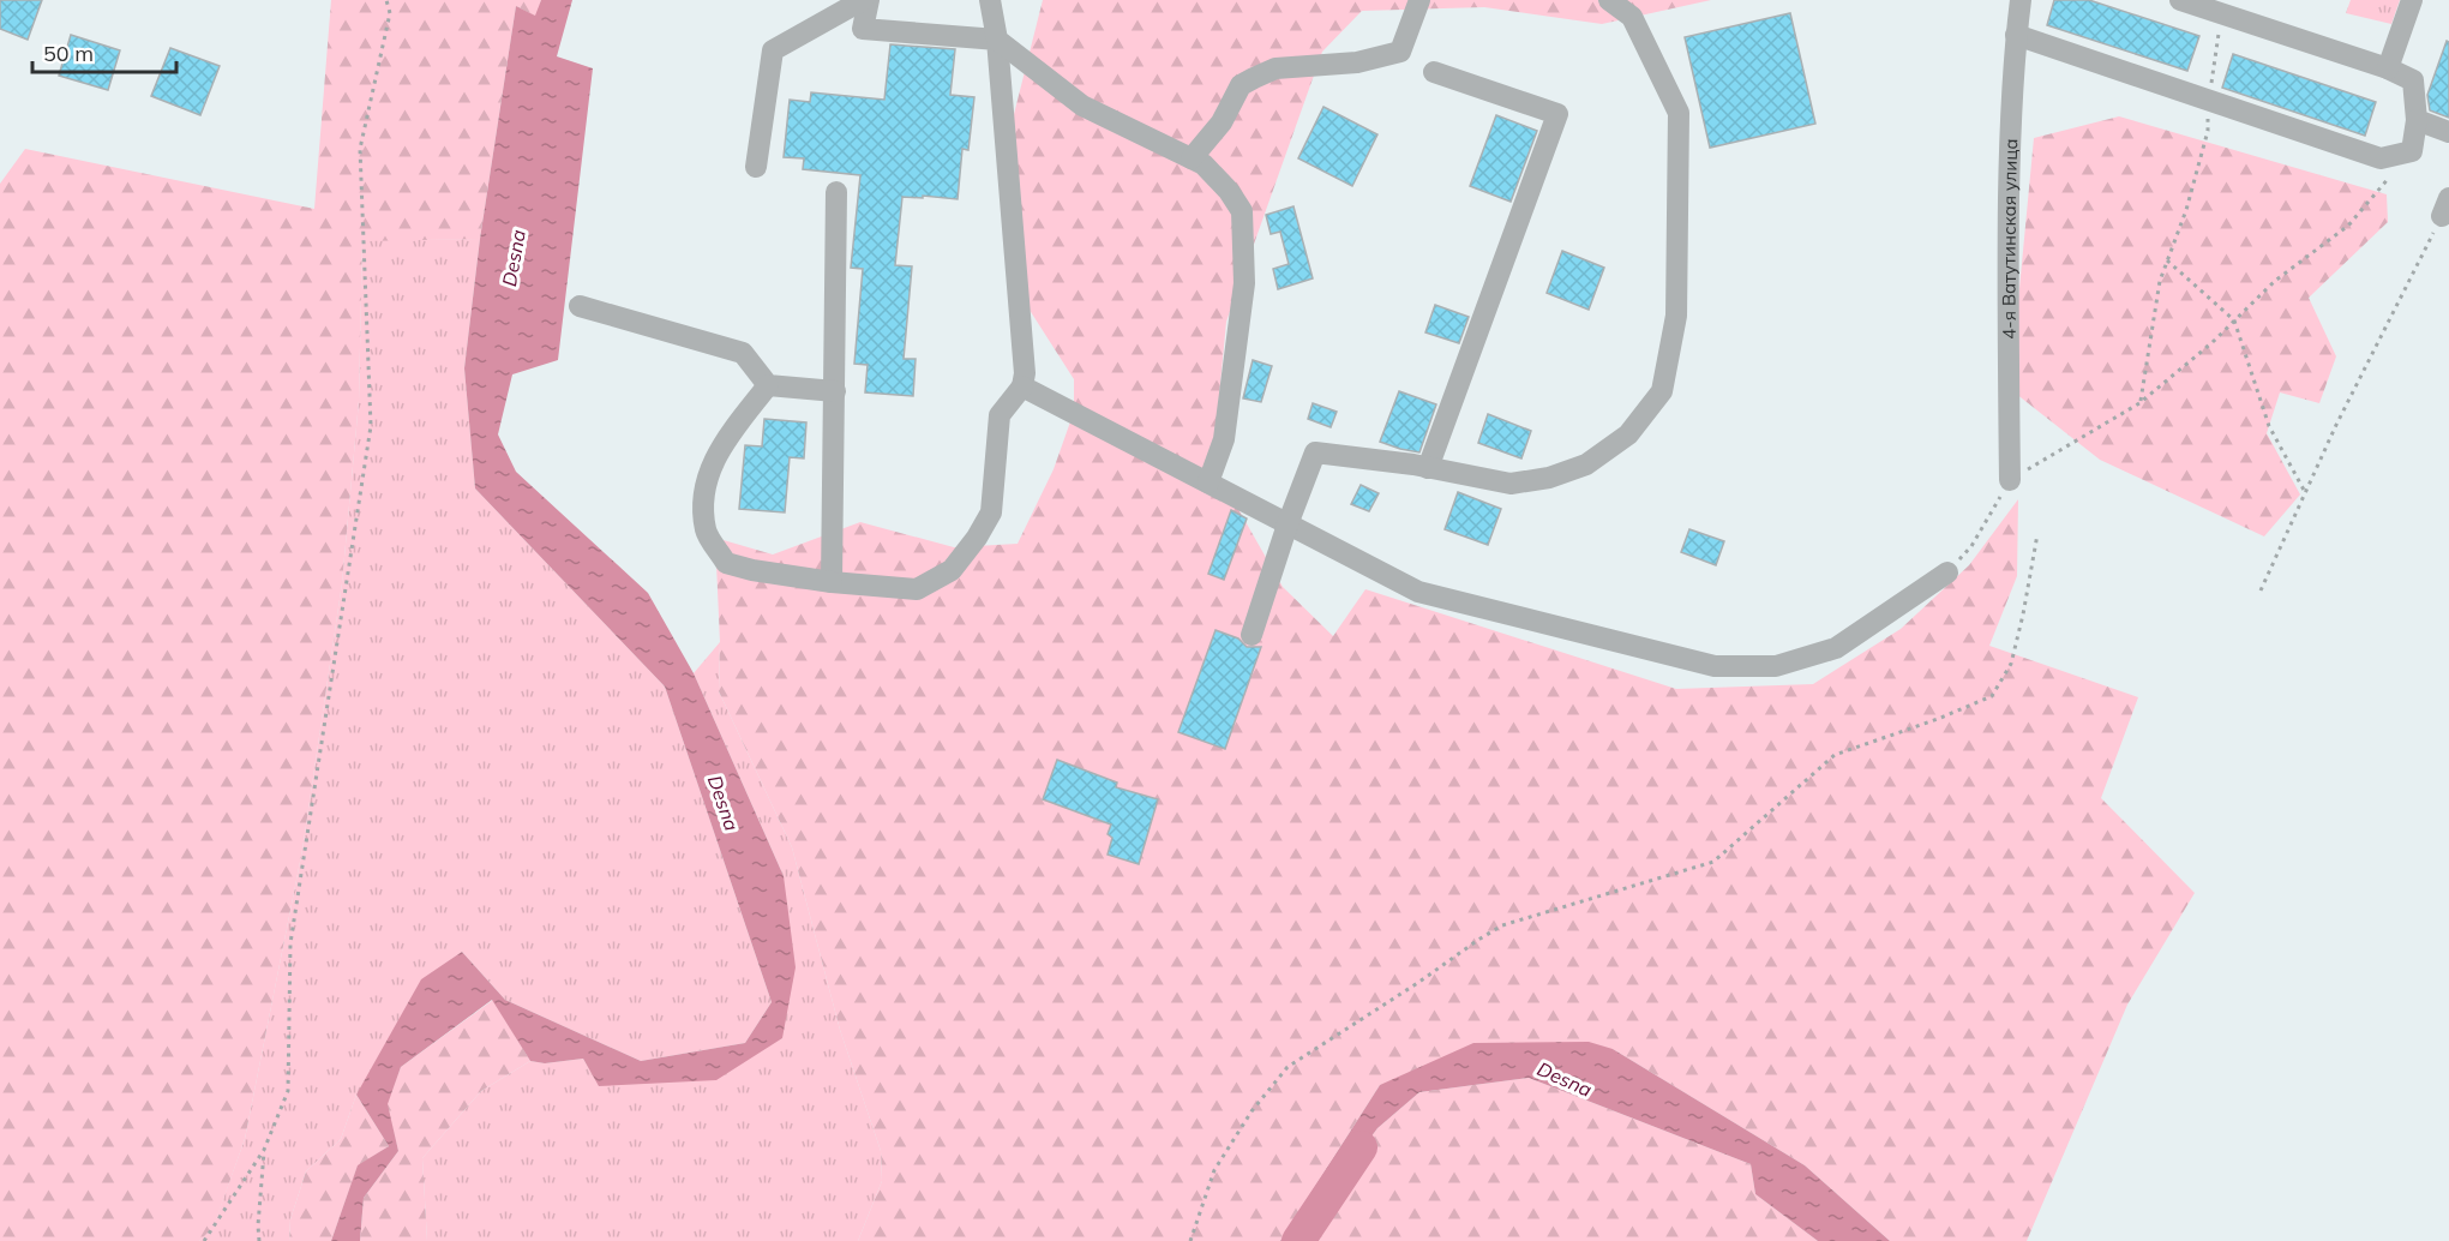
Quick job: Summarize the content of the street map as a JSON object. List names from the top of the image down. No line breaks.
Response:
{"streets":{"street":["4-я Ватутинская улица"]},"water":["Desna"],"scale_bar":"50 m"}
